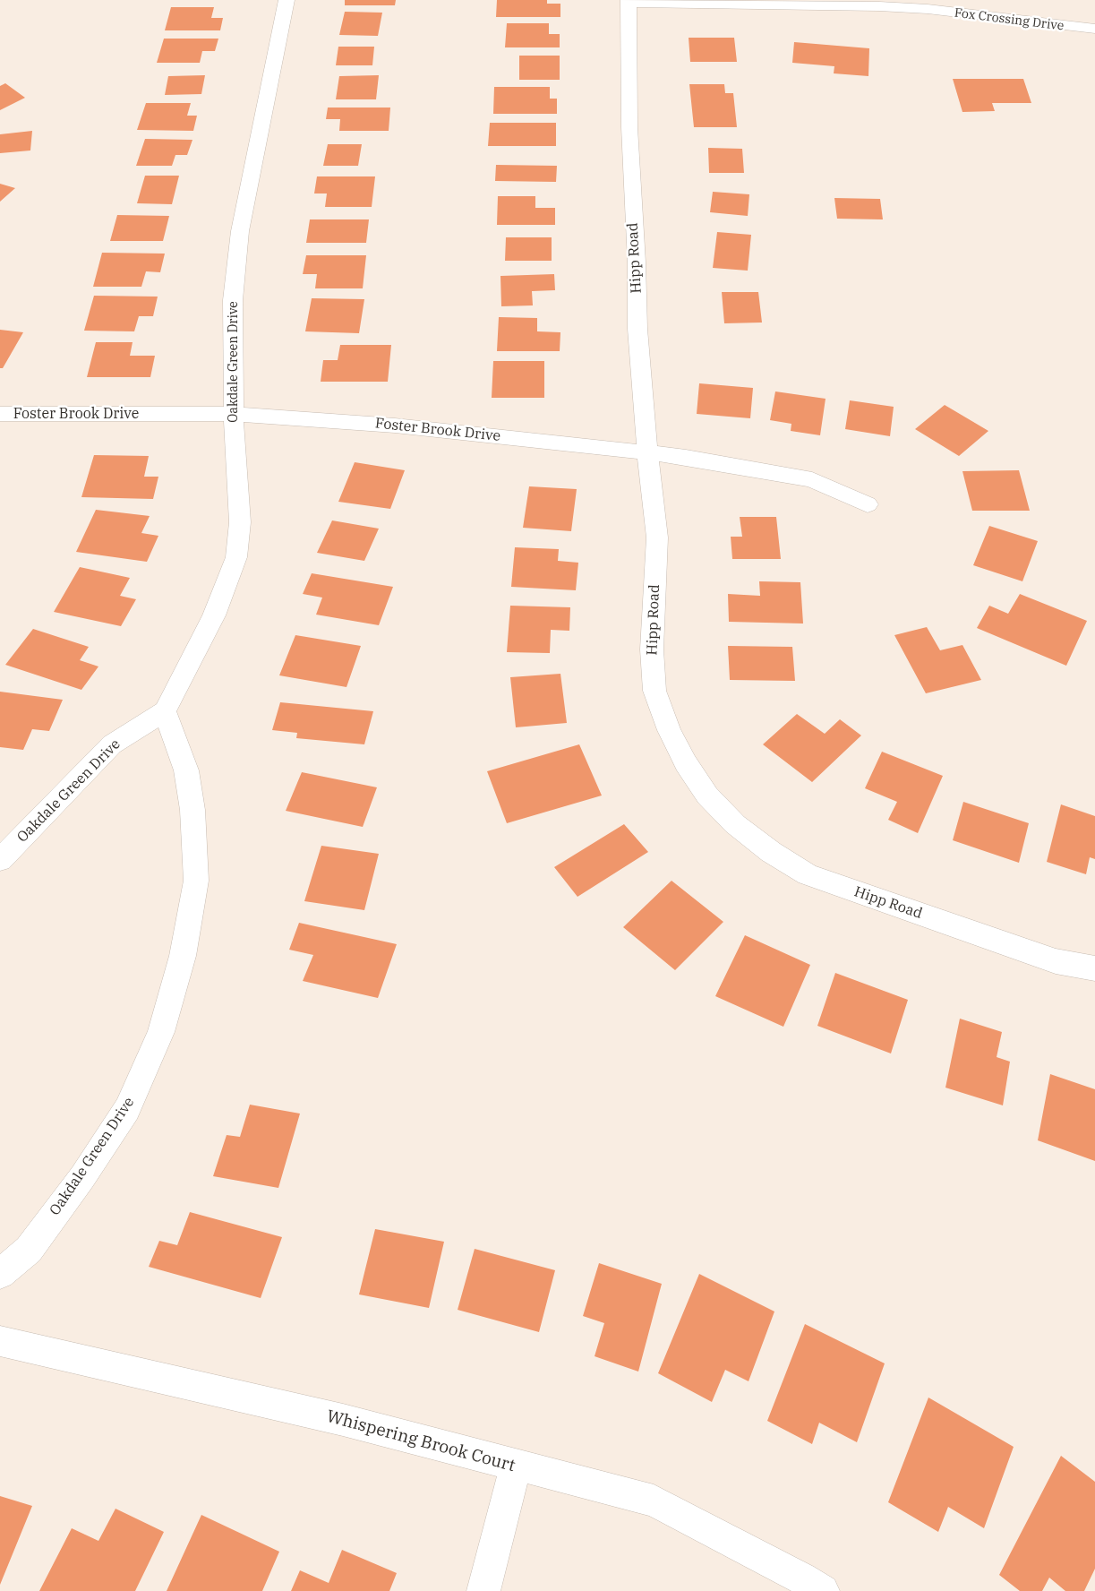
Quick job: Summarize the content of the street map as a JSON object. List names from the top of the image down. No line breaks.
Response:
{"streets":{"street":["Fox Crossing Drive","Hipp Road","Oakdale Green Drive","Foster Brook Drive","Whispering Brook Court"]},"crossings":[["Fox Crossing Drive","Hipp Road"],["Hipp Road","Foster Brook Drive"],["Oakdale Green Drive","Foster Brook Drive"]]}
